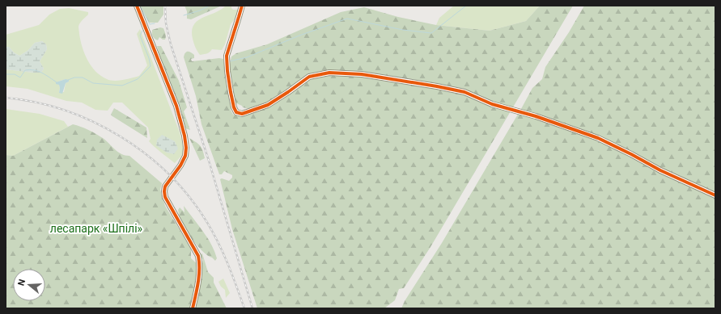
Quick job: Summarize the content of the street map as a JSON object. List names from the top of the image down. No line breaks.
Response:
{"parks":["лесапарк «Шпілі»"],"north":"left"}
